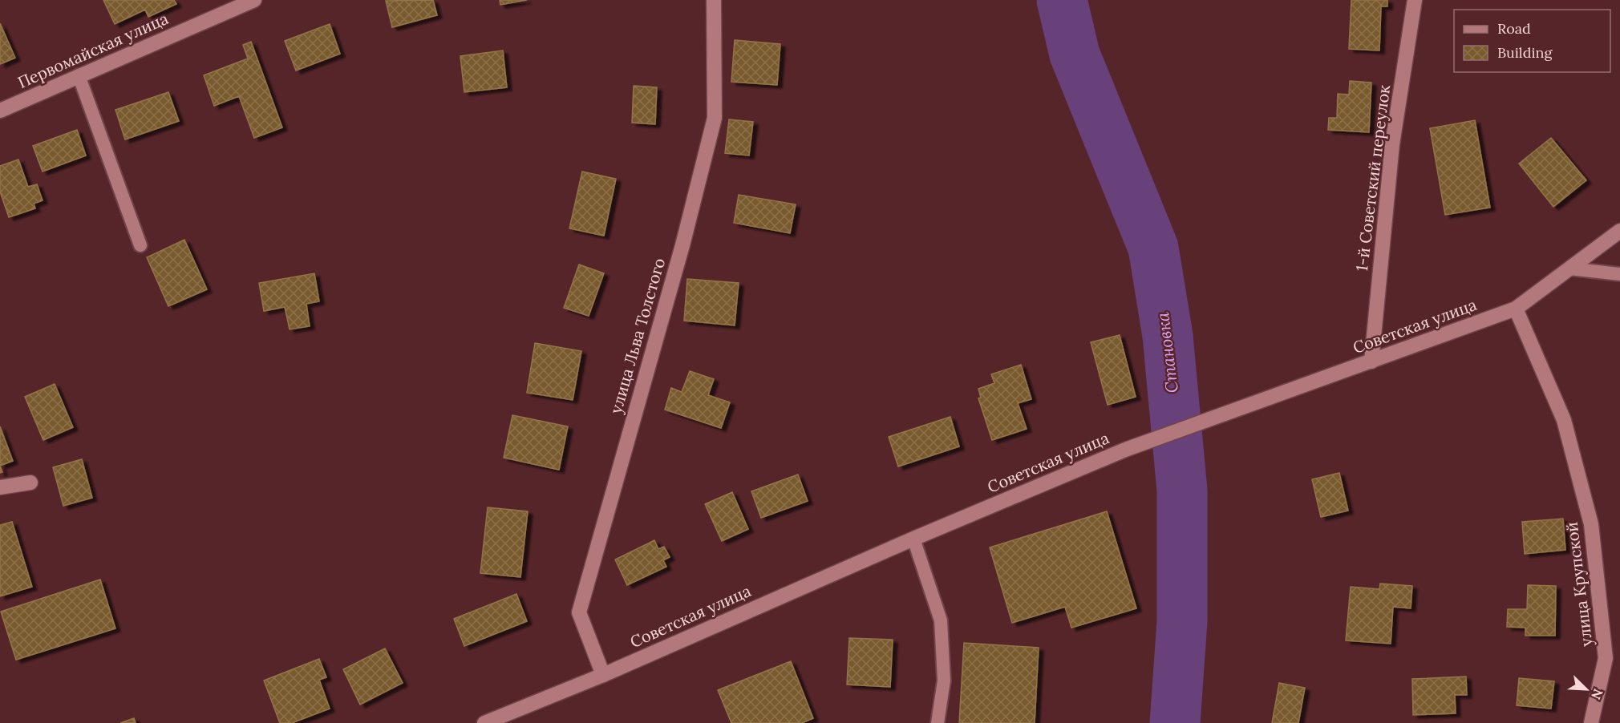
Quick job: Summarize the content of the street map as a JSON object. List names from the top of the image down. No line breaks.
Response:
{"streets":{"street":["Первомайская улица","1-й Советский переулок","Советская улица","улица Льва Толстого","улица Крупской"]},"crossings":[["1-й Советский переулок","Советская улица"],["Советская улица","улица Льва Толстого"],["Советская улица","улица Крупской"]],"water":["Становка"],"legend":["Road","Building"],"north":"bottom right"}
